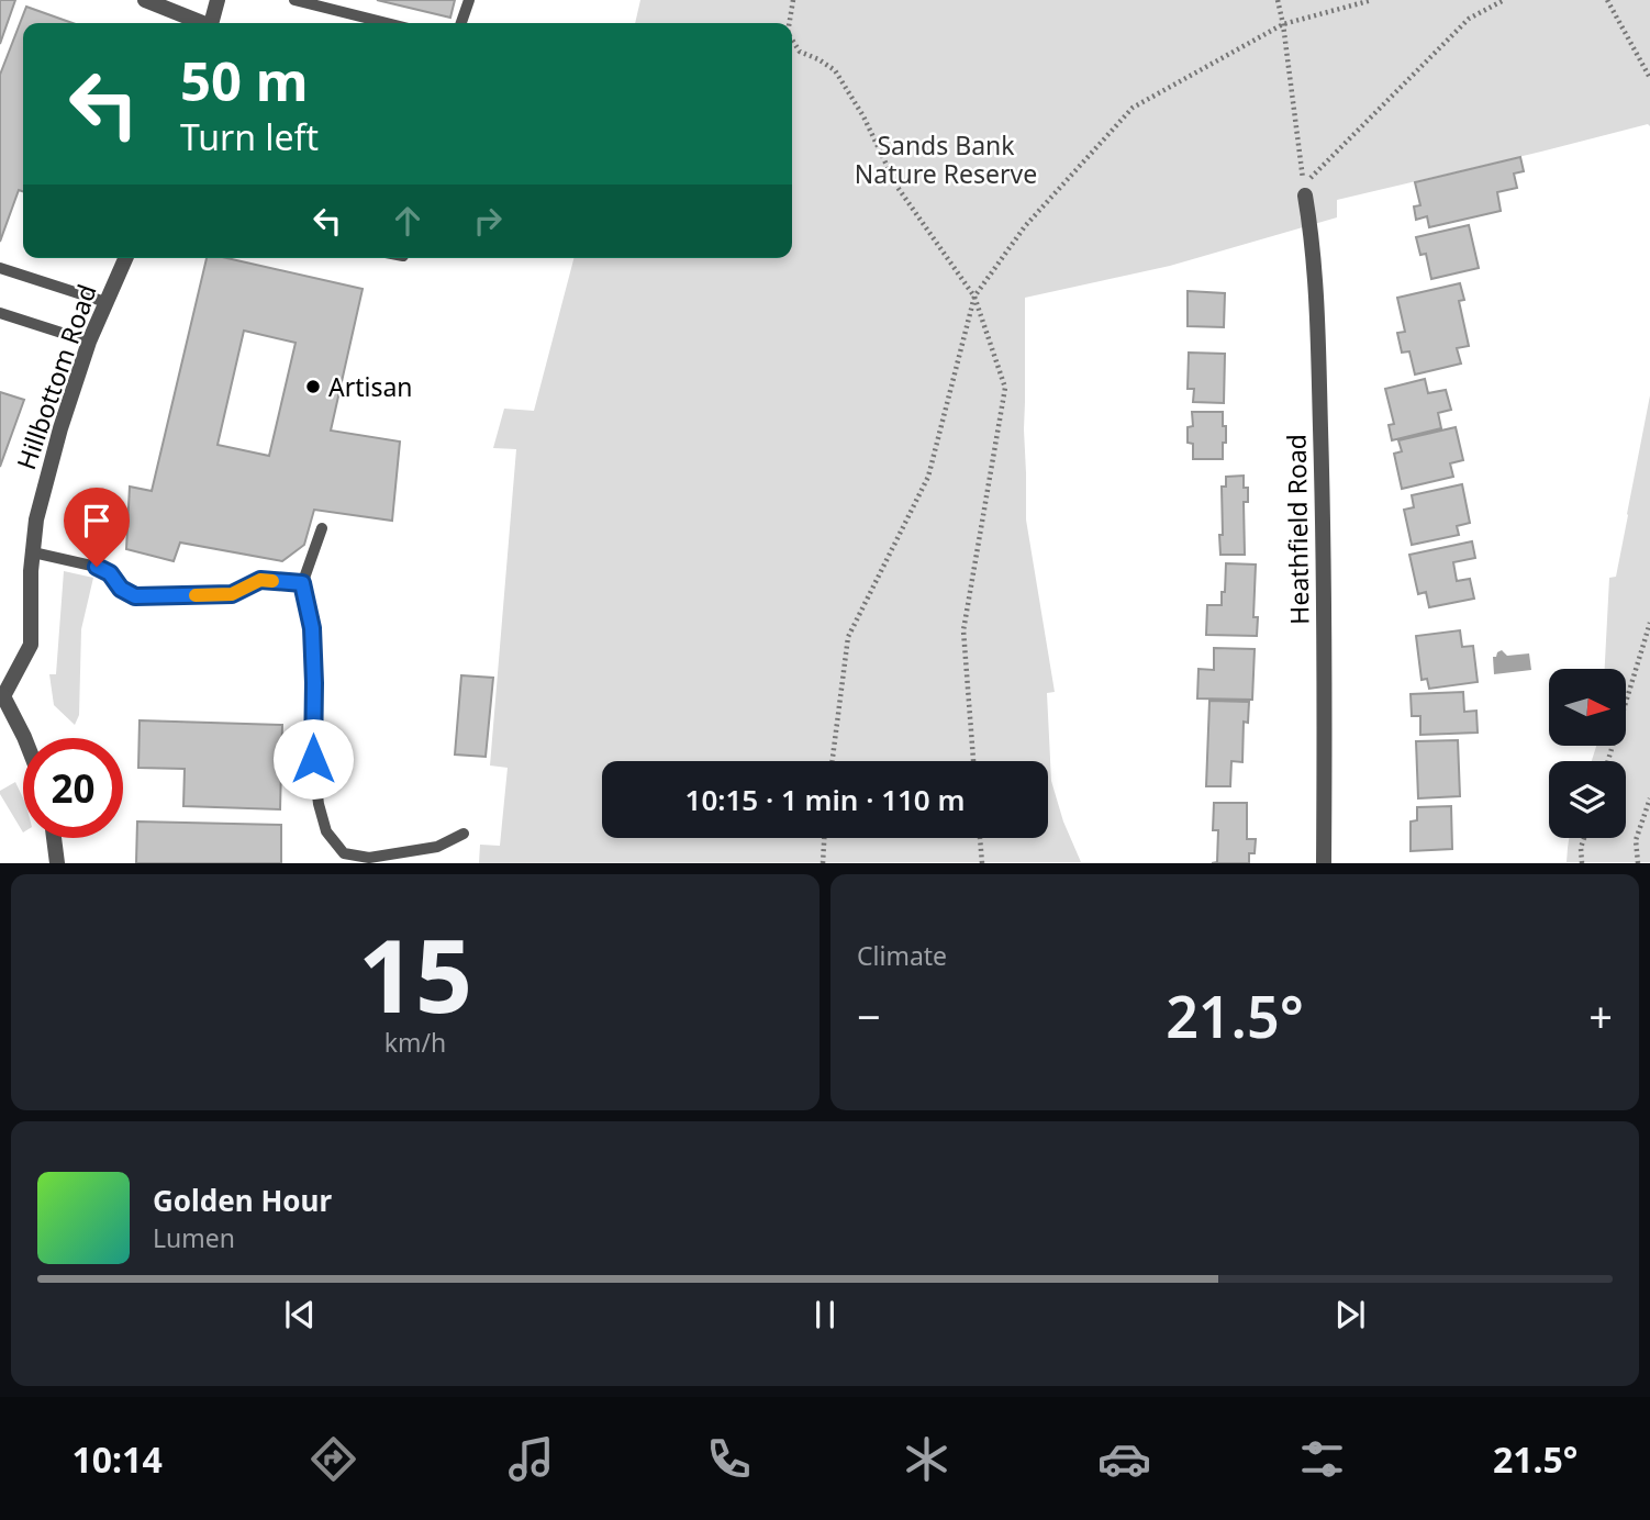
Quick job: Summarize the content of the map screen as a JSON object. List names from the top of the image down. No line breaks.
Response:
{"streets":{"street":["Hillbottom Road","Heathfield Road"]},"parks":["Sands Bank Nature Reserve"],"places":["Artisan"],"north":"right","page":{"turn":["50 m","Turn left"],"limit":"20","trip":"10:15 · 1 min · 110 m","tile":[["15","km/h"],"Climate"],"heat":["−","21.5°","+"],"song":["Golden Hour","Lumen"],"tabs":["10:14","21.5°"]}}
